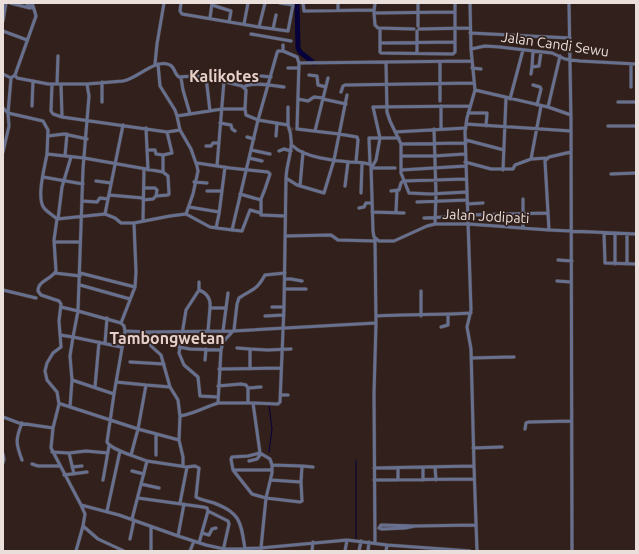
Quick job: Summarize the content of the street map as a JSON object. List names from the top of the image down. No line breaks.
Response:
{"streets":{"street":["Jalan Candi Sewu","Jalan Jodipati"]},"districts":["Kalikotes","Tambongwetan"]}
